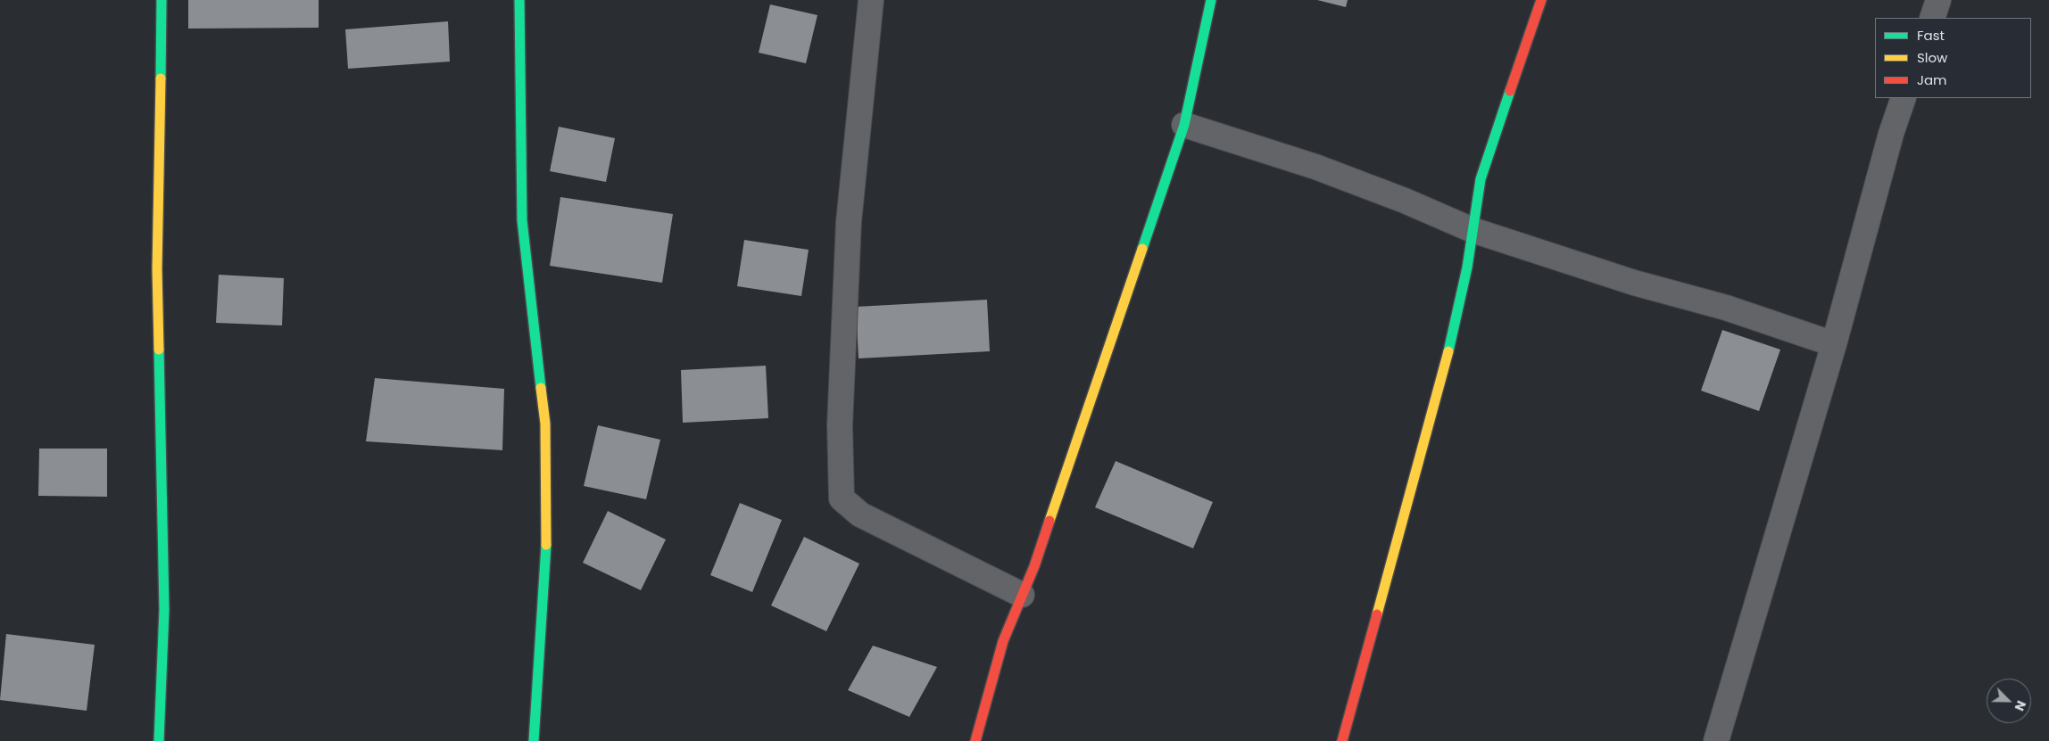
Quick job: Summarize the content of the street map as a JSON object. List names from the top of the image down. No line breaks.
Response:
{"legend":["Fast","Slow","Jam"],"north":"bottom right"}
